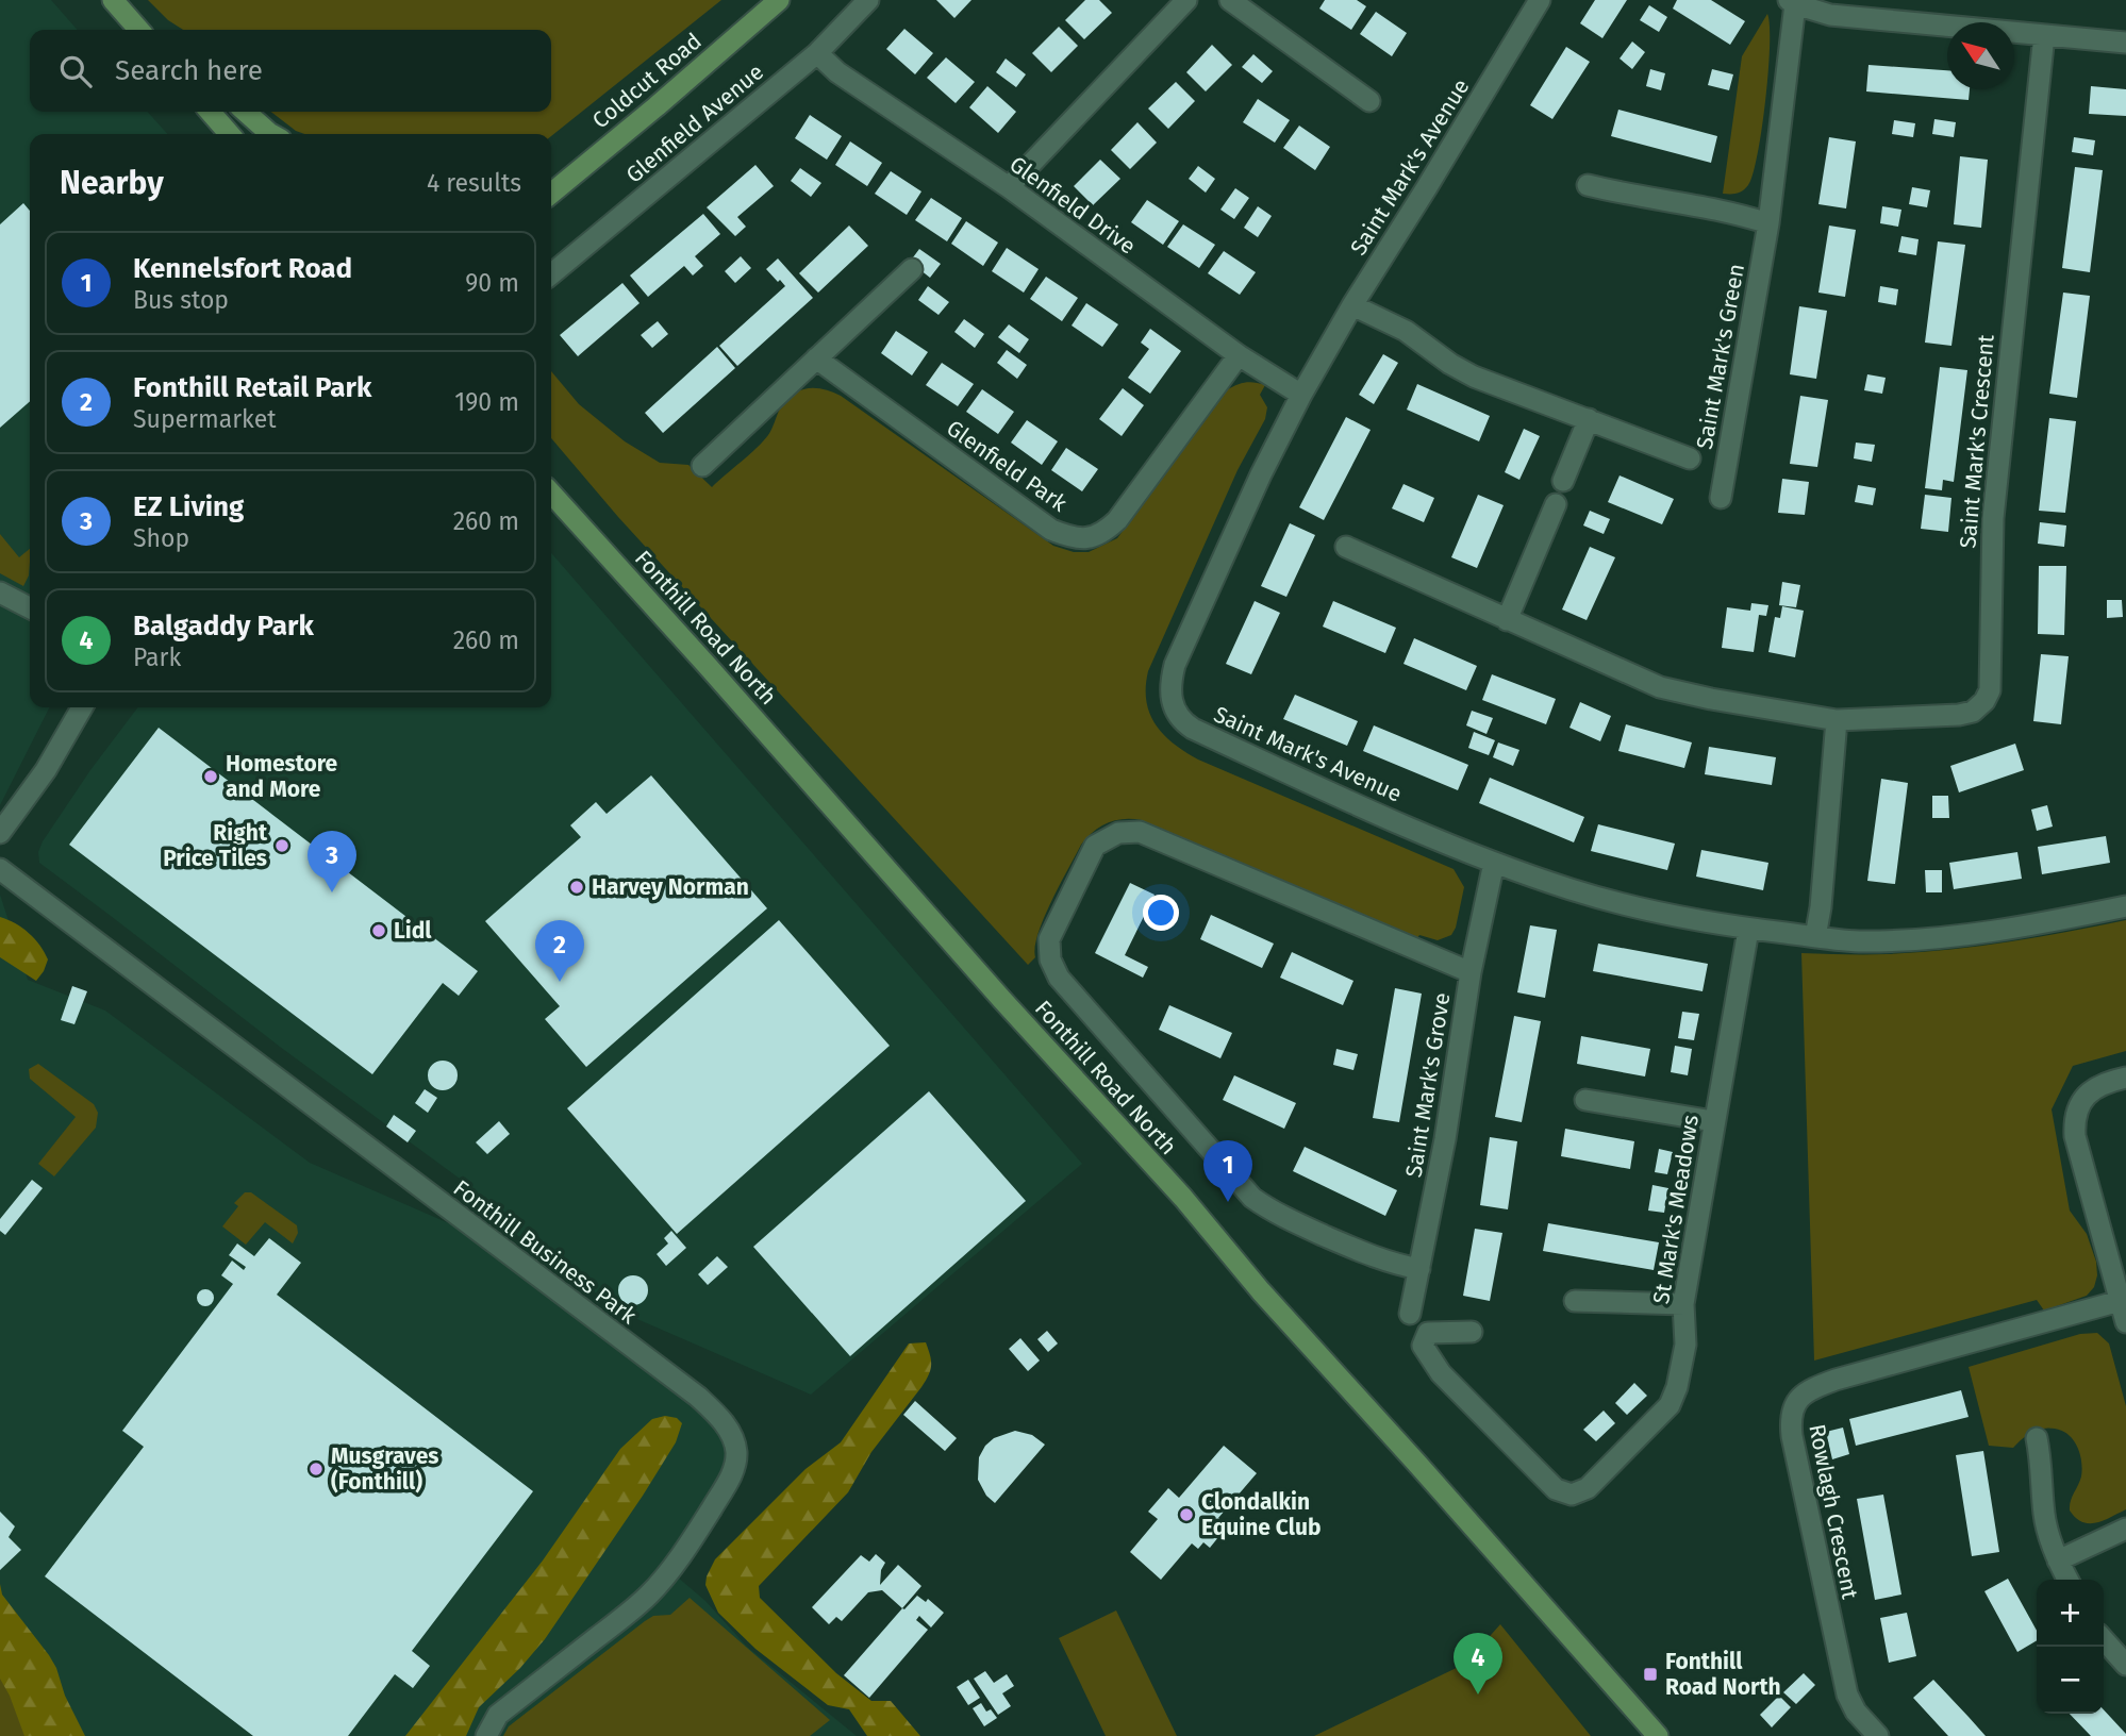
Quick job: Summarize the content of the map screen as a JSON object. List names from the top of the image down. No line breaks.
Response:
{"streets":{"main road":["Coldcut Road","Fonthill Road North"],"street":["Glenfield Avenue","Saint Mark's Avenue","Glenfield Drive","Saint Mark's Green","Saint Mark's Crescent","Glenfield Park","Saint Mark's Grove","St Mark's Meadows","Fonthill Business Park","Rowlagh Crescent"]},"crossings":[["Glenfield Avenue","Glenfield Drive"],["Saint Mark's Avenue","Glenfield Drive"],["Saint Mark's Avenue","Saint Mark's Grove"],["Saint Mark's Avenue","St Mark's Meadows"],["Glenfield Drive","Glenfield Park"]],"places":{"other":["Homestore and More","Right Price Tiles","Harvey Norman","Lidl","Musgraves (Fonthill)","Clondalkin Equine Club"],"transit":["Fonthill Road North"]},"north":"top left","page":{"search":"Search here","heading":["Nearby","4 results"],"list":[{"mark":"1","name":"Kennelsfort Road","note":"Bus stop","value":"90 m"},{"mark":"2","name":"Fonthill Retail Park","note":"Supermarket","value":"190 m"},{"mark":"3","name":"EZ Living","note":"Shop","value":"260 m"},{"mark":"4","name":"Balgaddy Park","note":"Park","value":"260 m"}],"pins":["3","2","1","4"],"map_buttons":["+","−"]}}
